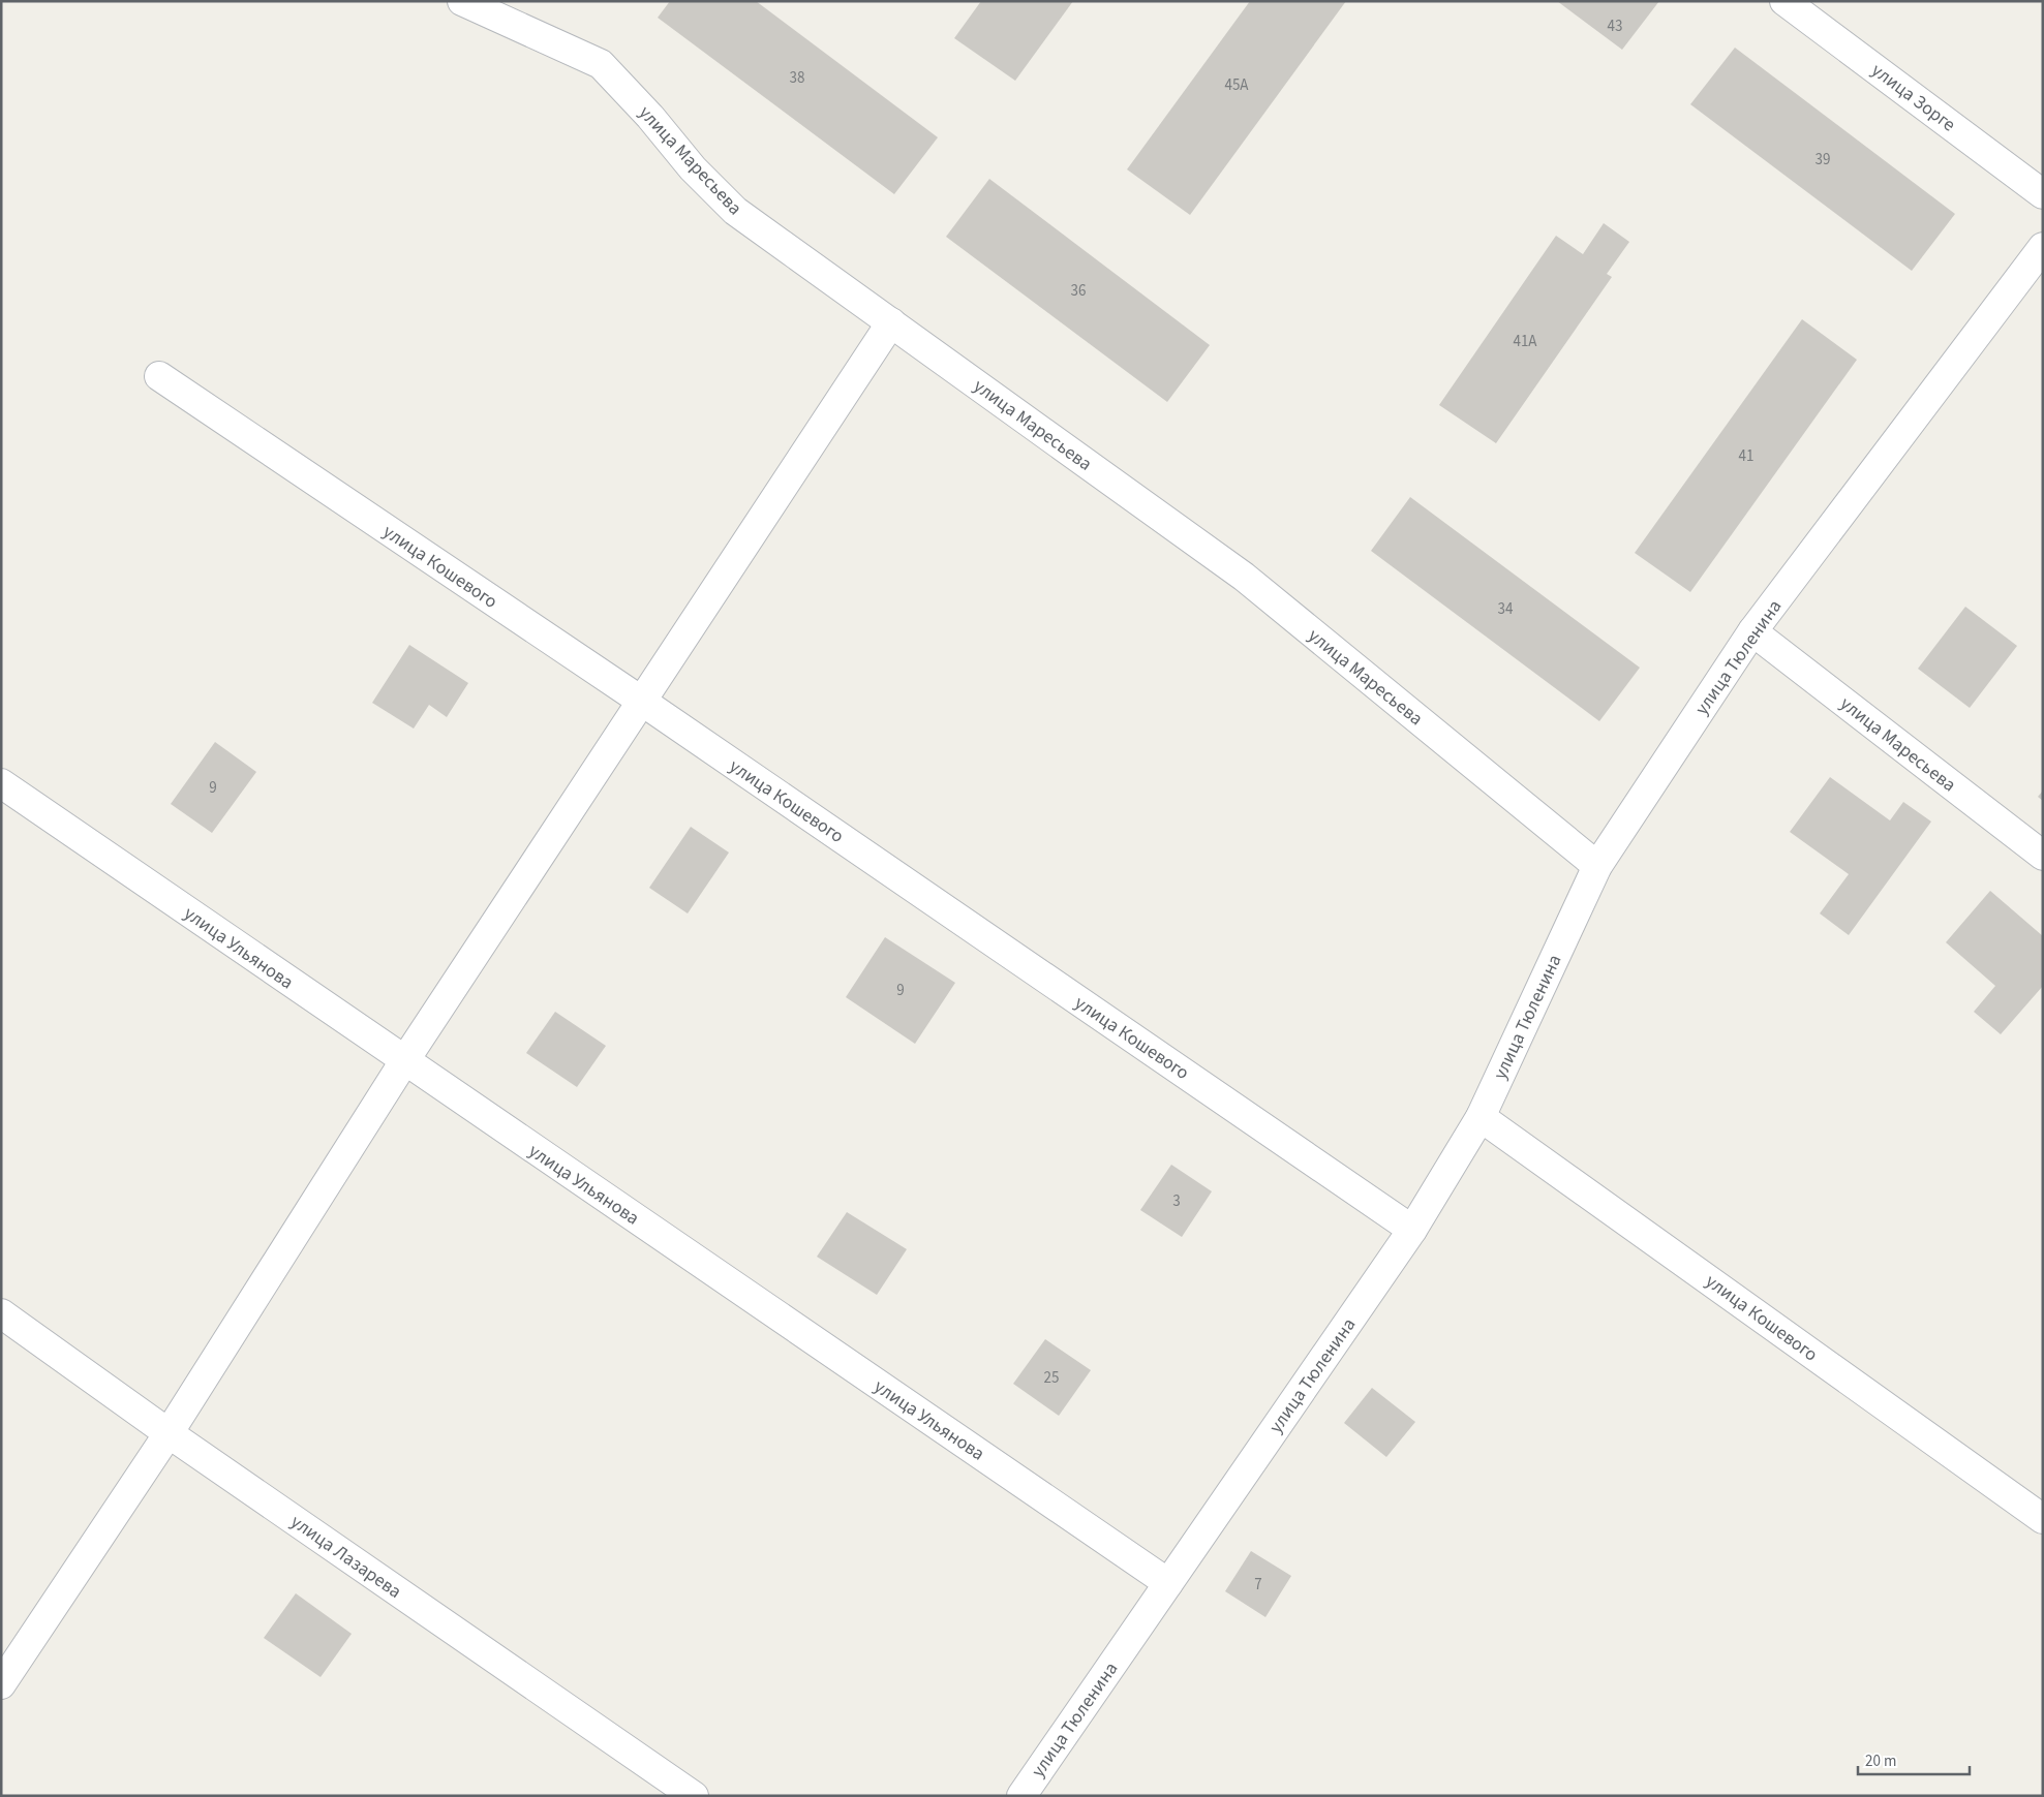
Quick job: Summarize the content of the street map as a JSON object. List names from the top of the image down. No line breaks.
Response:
{"streets":{"street":["улица Зорге","улица Маресьева","улица Кошевого","улица Тюленина","улица Ульянова","улица Лазарева"]},"crossings":[["улица Маресьева","улица Тюленина"],["улица Кошевого","улица Тюленина"],["улица Тюленина","улица Ульянова"]],"house_numbers":["43","38","45А","39","36","41А","41","34","9","9","3","25","7"],"scale_bar":"20 m"}
